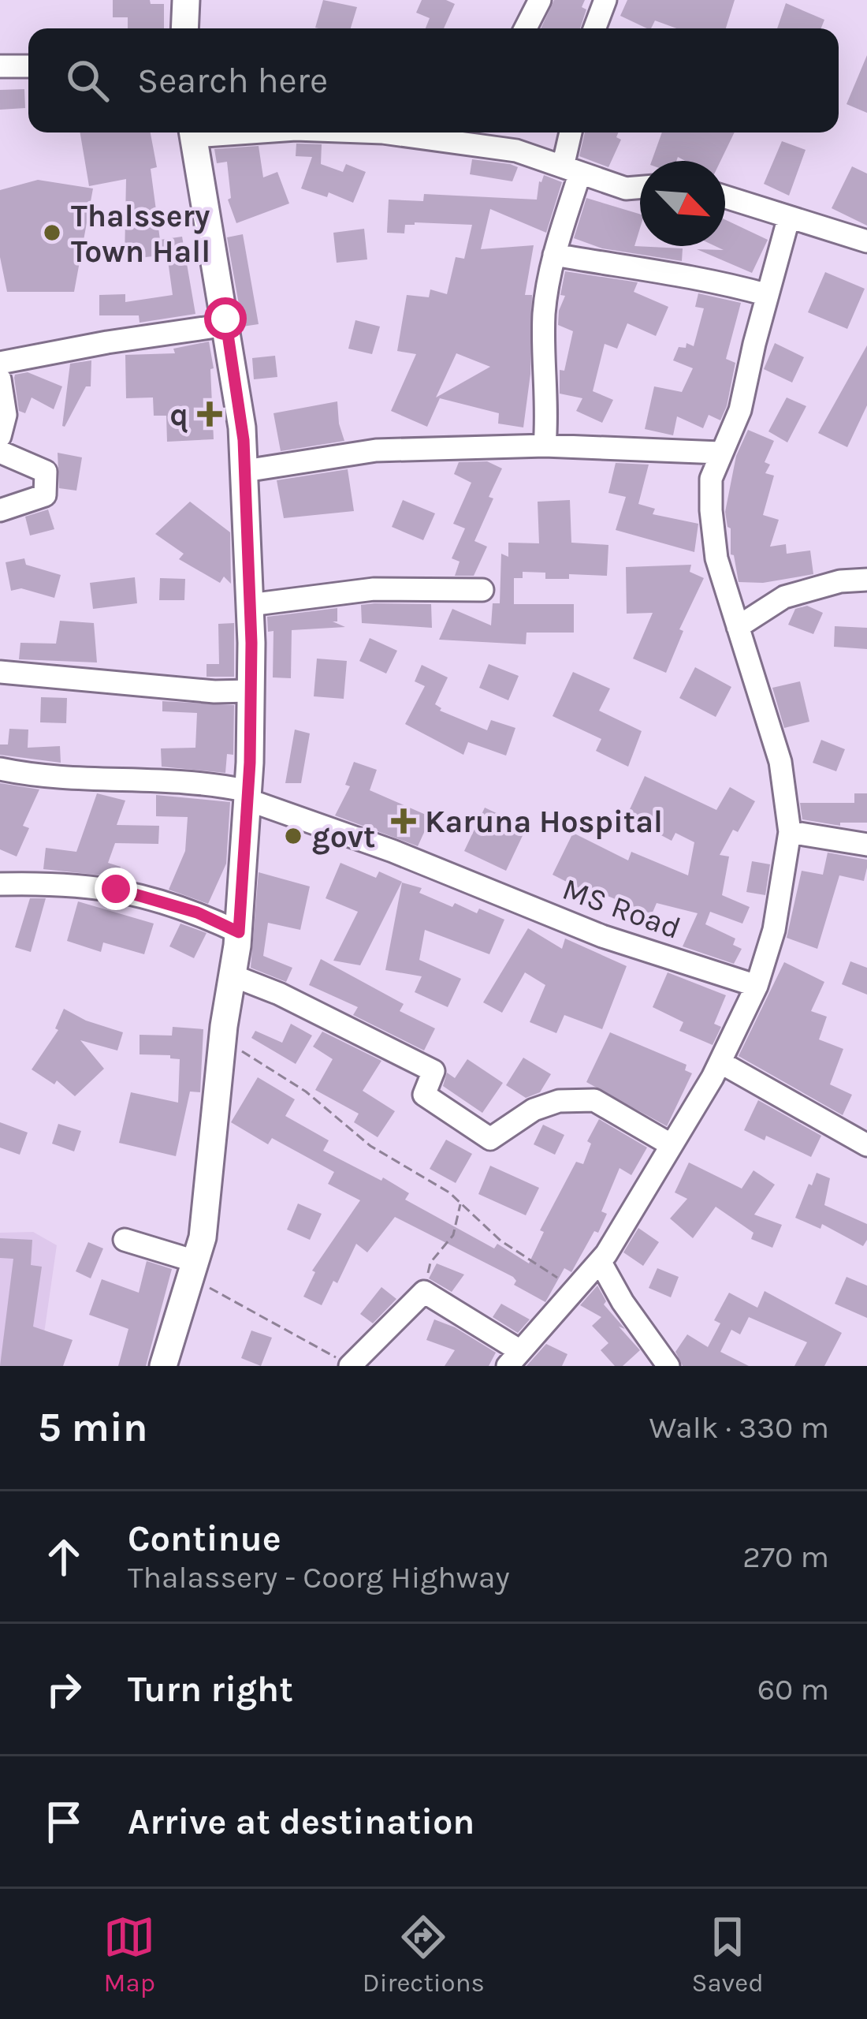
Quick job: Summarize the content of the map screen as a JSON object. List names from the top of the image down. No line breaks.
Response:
{"streets":{"street":["MS Road"]},"places":{"other":["Thalssery Town Hall","govt"],"health":["q","Karuna Hospital"]},"north":"bottom right","page":{"search":"Search here","heading":["5 min","Walk · 330 m"],"list":[["Continue","Thalassery - Coorg Highway","270 m"],["Turn right","60 m"],"Arrive at destination"],"nav":["Map","Directions","Saved"]}}
